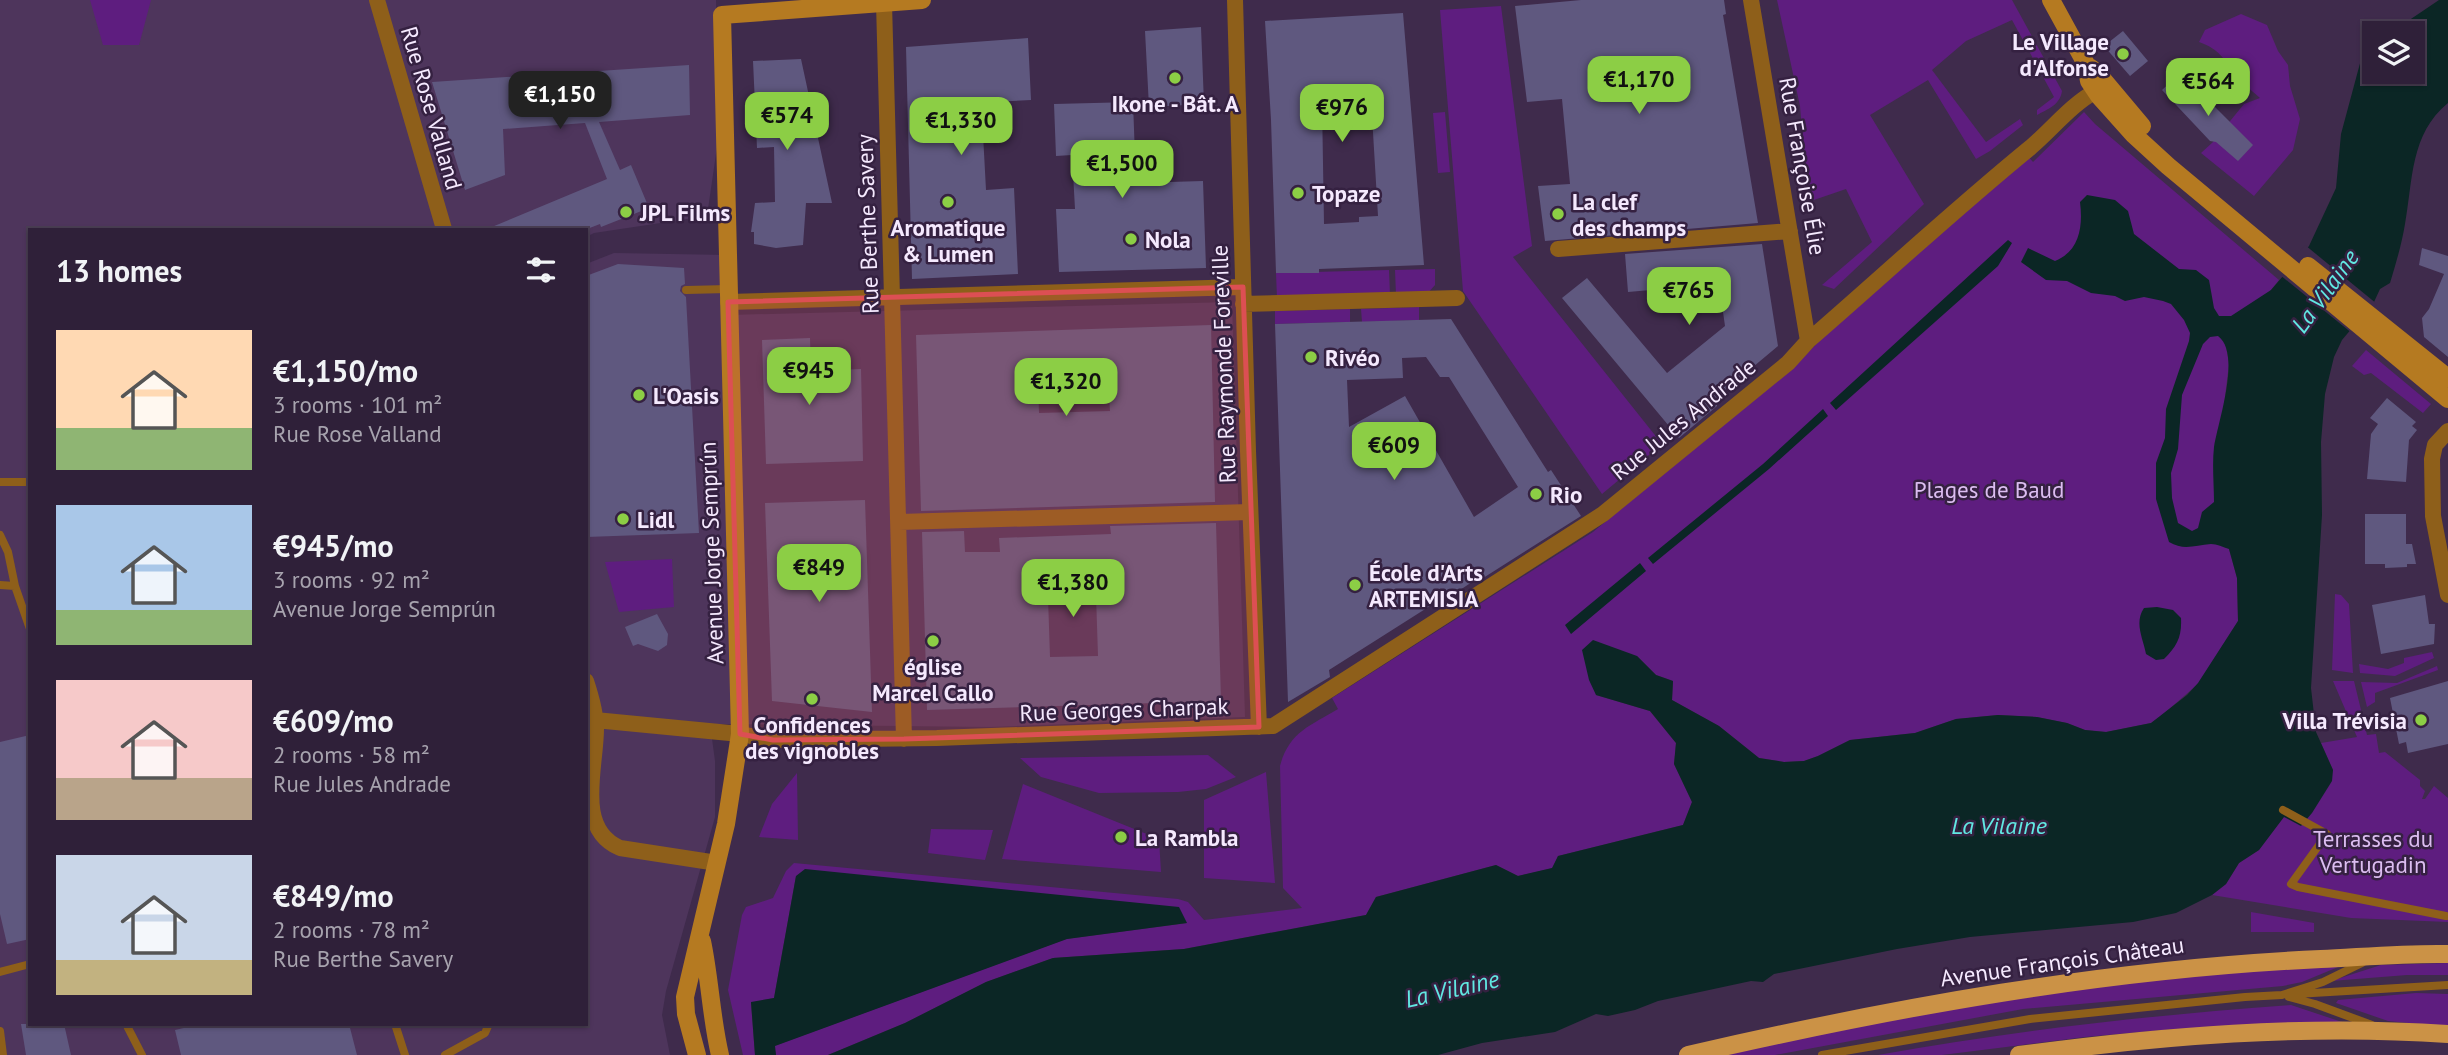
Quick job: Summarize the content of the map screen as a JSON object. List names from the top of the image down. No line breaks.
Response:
{"streets":{"main road":["Avenue François Château"],"street":["Rue Rose Valland","Rue Françoise Élie","Rue Berthe Savery","Rue Raymonde Foreville","Rue Jules Andrade","Avenue Jorge Semprún","Rue Georges Charpak"]},"crossings":[["Rue Françoise Élie","Rue Jules Andrade"],["Rue Berthe Savery","Rue Georges Charpak"],["Rue Raymonde Foreville","Rue Jules Andrade"],["Rue Raymonde Foreville","Rue Georges Charpak"],["Rue Jules Andrade","Rue Georges Charpak"],["Avenue Jorge Semprún","Rue Georges Charpak"]],"water":["La Vilaine"],"parks":["Plages de Baud","Terrasses du Vertugadin"],"places":["Le Village d'Alfonse","Ikone - Bât. A","Topaze","Aromatique & Lumen","JPL Films","La clef des champs","Nola","Rivéo","L'Oasis","Rio","Lidl","École d'Arts ARTEMISIA","église Marcel Callo","Confidences des vignobles","Villa Trévisia","La Rambla"],"page":{"price":["€1,170","€564","€1,150","€976","€574","€1,330","€1,500","€765","€945","€1,320","€609","€849","€1,380"],"heading":"13 homes","list":[{"name":"€1,150/mo","note":"3 rooms · 101 m² · Rue Rose Valland"},{"name":"€945/mo","note":"3 rooms · 92 m² · Avenue Jorge Semprún"},{"name":"€609/mo","note":"2 rooms · 58 m² · Rue Jules Andrade"},{"name":"€849/mo","note":"2 rooms · 78 m² · Rue Berthe Savery"}]}}
